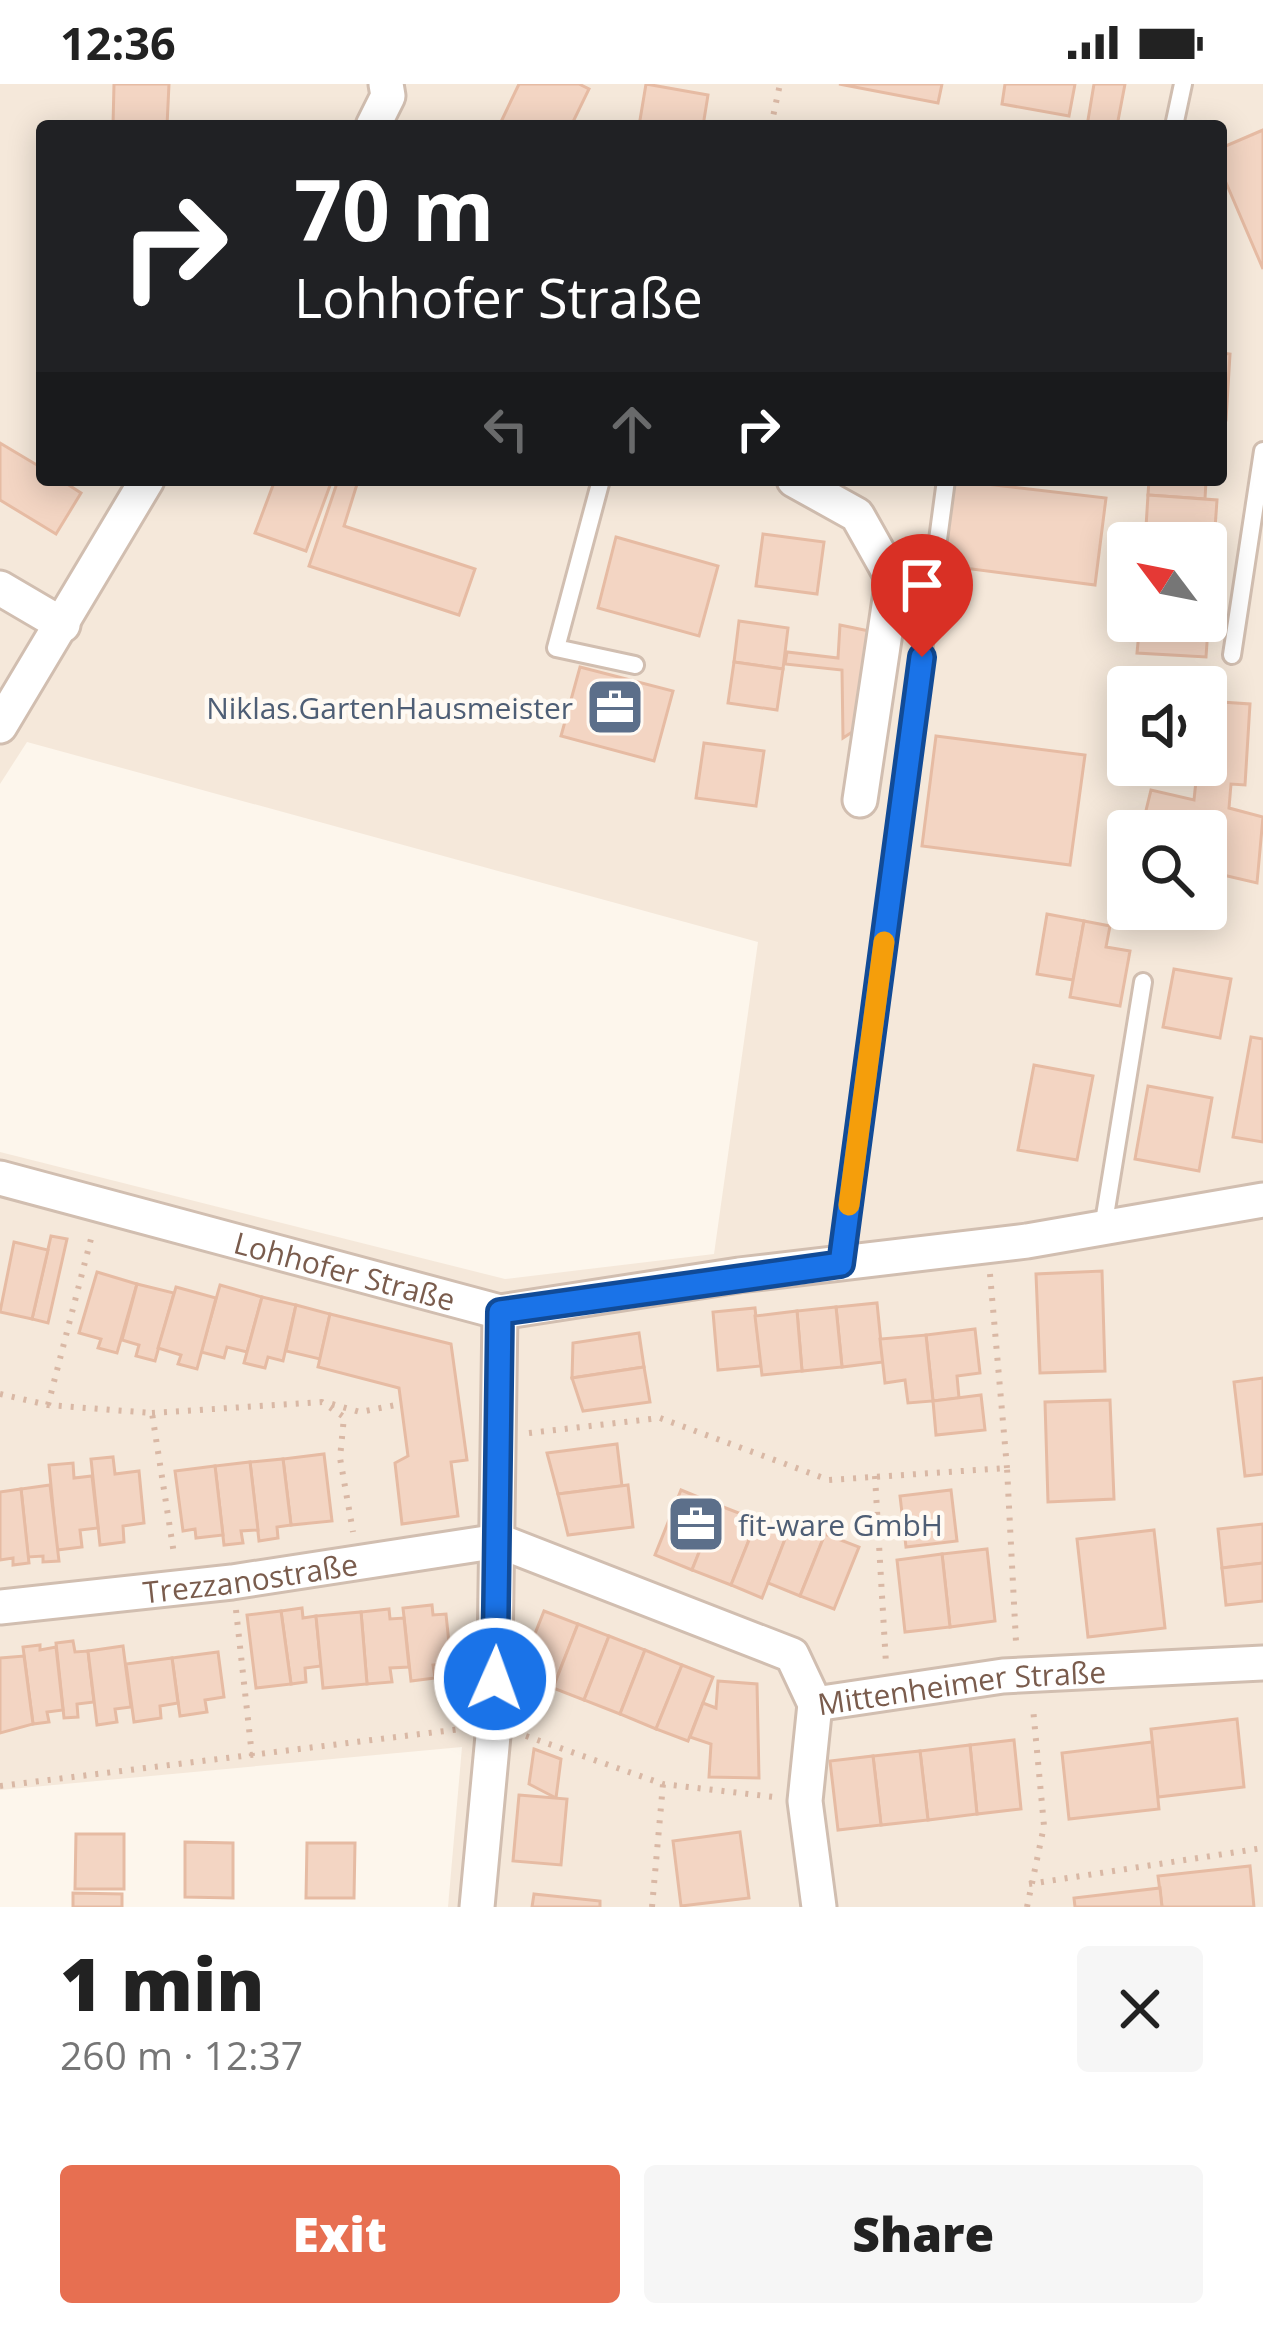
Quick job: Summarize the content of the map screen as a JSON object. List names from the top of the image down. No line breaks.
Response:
{"streets":{"street":["Lohhofer Straße","Trezzanostraße","Mittenheimer Straße"]},"crossings":[["Trezzanostraße","Mittenheimer Straße"]],"places":{"office":["Niklas.GartenHausmeister","fit-ware GmbH"]},"north":"top left","page":{"status":"12:36","turn":["70 m","Lohhofer Straße"],"heading":["1 min","260 m · 12:37"],"buttons":["Exit","Share"]}}
